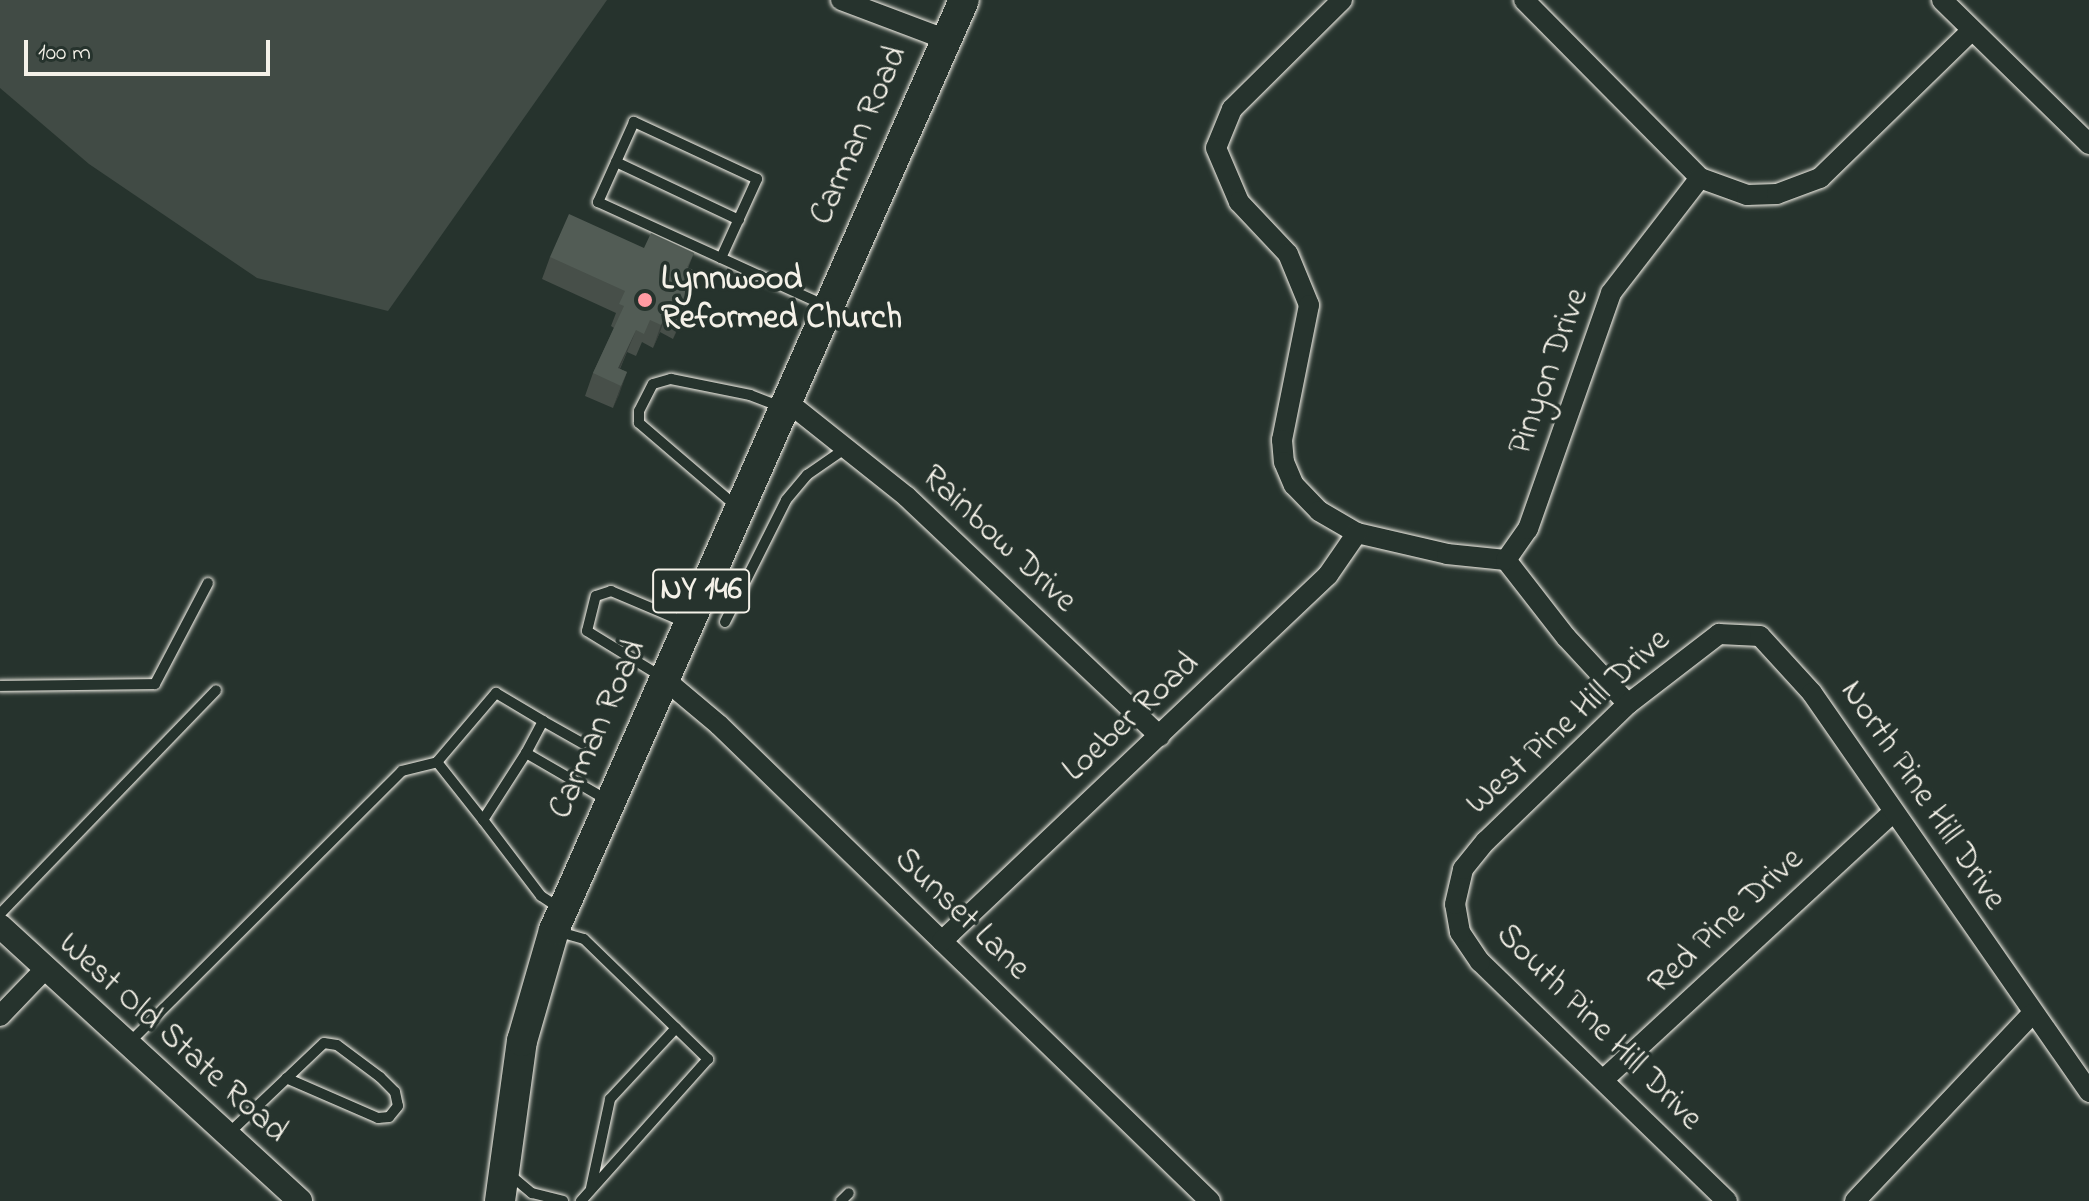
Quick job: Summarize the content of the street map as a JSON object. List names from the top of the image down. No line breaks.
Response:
{"streets":{"main road":["Carman Road","NY 146"],"street":["Pinyon Drive","Rainbow Drive","Loeber Road","West Pine Hill Drive","North Pine Hill Drive","Sunset Lane","Red Pine Drive","South Pine Hill Drive","West Old State Road"]},"crossings":[["Carman Road","Rainbow Drive"],["Carman Road","Sunset Lane"],["Rainbow Drive","Loeber Road"],["Loeber Road","Sunset Lane"],["West Pine Hill Drive","North Pine Hill Drive"],["West Pine Hill Drive","South Pine Hill Drive"],["North Pine Hill Drive","Red Pine Drive"],["Red Pine Drive","South Pine Hill Drive"]],"places":["Lynnwood Reformed Church"],"scale_bar":"100 m"}
